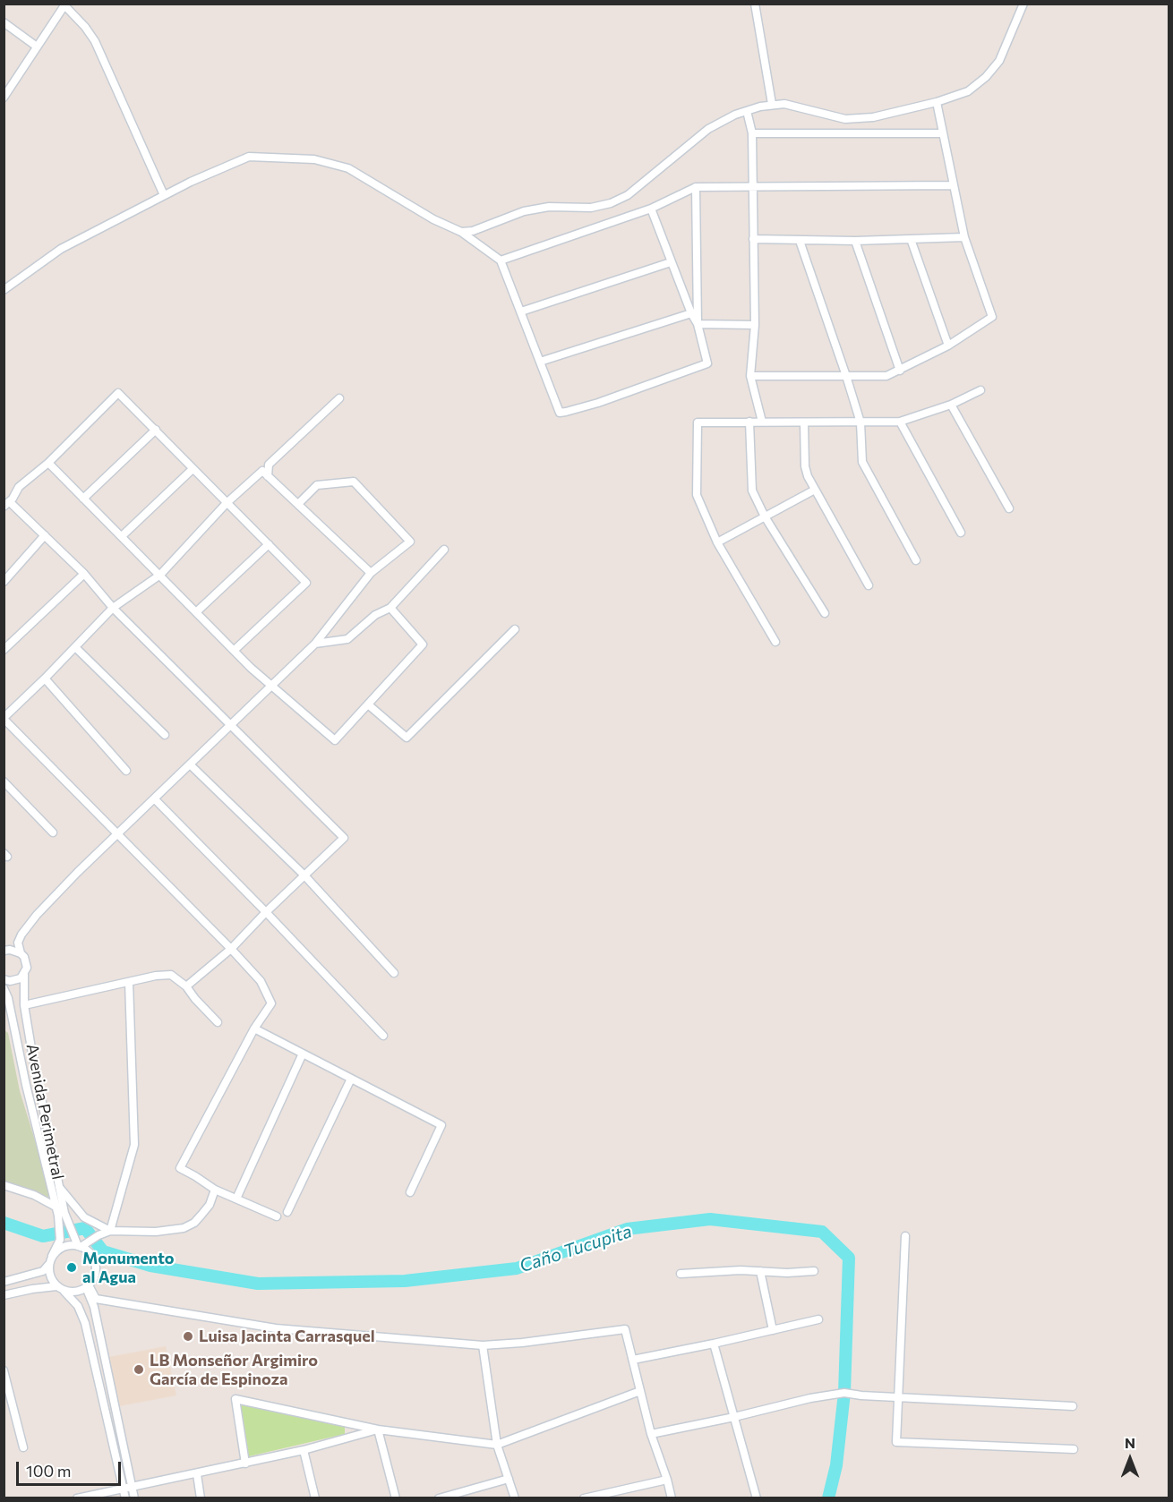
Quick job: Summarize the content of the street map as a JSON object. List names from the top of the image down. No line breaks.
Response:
{"streets":{"street":["Avenida Perimetral"]},"water":["Caño Tucupita"],"places":["Monumento al Agua","Luisa Jacinta Carrasquel","LB Monseñor Argimiro García de Espinoza"],"scale_bar":"100 m","north":"top"}
